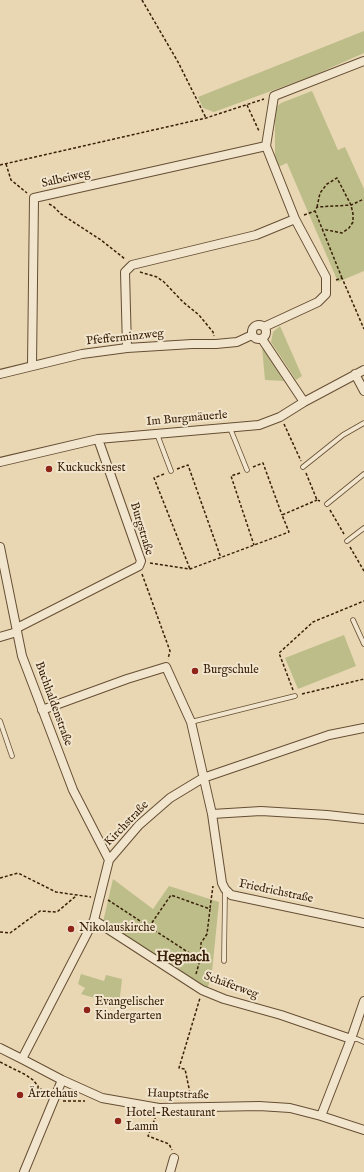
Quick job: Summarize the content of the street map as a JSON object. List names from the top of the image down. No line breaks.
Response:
{"streets":{"street":["Salbeiweg","Pfefferminzweg","Im Burgmäuerle","Burgstraße","Buchhaldenstraße","Kirchstraße","Friedrichstraße","Schäferweg","Hauptstraße"]},"crossings":[["Salbeiweg","Pfefferminzweg"],["Im Burgmäuerle","Burgstraße"],["Burgstraße","Buchhaldenstraße"],["Buchhaldenstraße","Kirchstraße"],["Kirchstraße","Friedrichstraße"],["Kirchstraße","Schäferweg"],["Kirchstraße","Hauptstraße"]],"districts":["Hegnach"],"places":["Kuckucksnest","Burgschule","Nikolauskirche","Evangelischer Kindergarten","Ärztehaus","Hotel-Restaurant Lamm"]}
